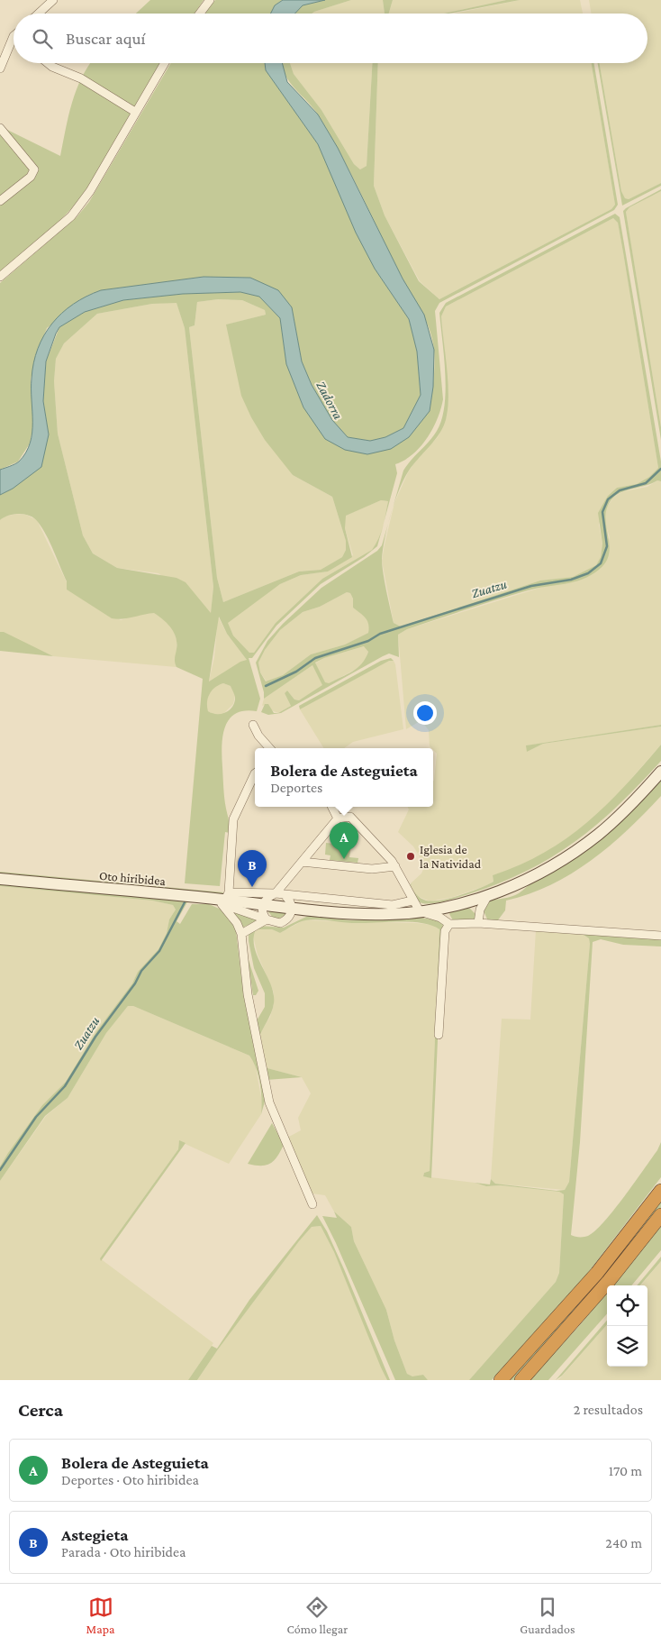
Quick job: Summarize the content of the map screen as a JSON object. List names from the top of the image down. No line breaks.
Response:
{"streets":{"street":["Oto hiribidea"]},"water":["Zadorra","Zuatzu"],"places":["Iglesia de la Natividad"],"page":{"search":"Buscar aquí","popup":["Bolera de Asteguieta","Deportes"],"pins":["A","B"],"heading":["Cerca","2 resultados"],"list":[{"mark":"A","name":"Bolera de Asteguieta","note":"Deportes · Oto hiribidea","value":"170 m"},{"mark":"B","name":"Astegieta","note":"Parada · Oto hiribidea","value":"240 m"}],"nav":["Mapa","Cómo llegar","Guardados"]}}
